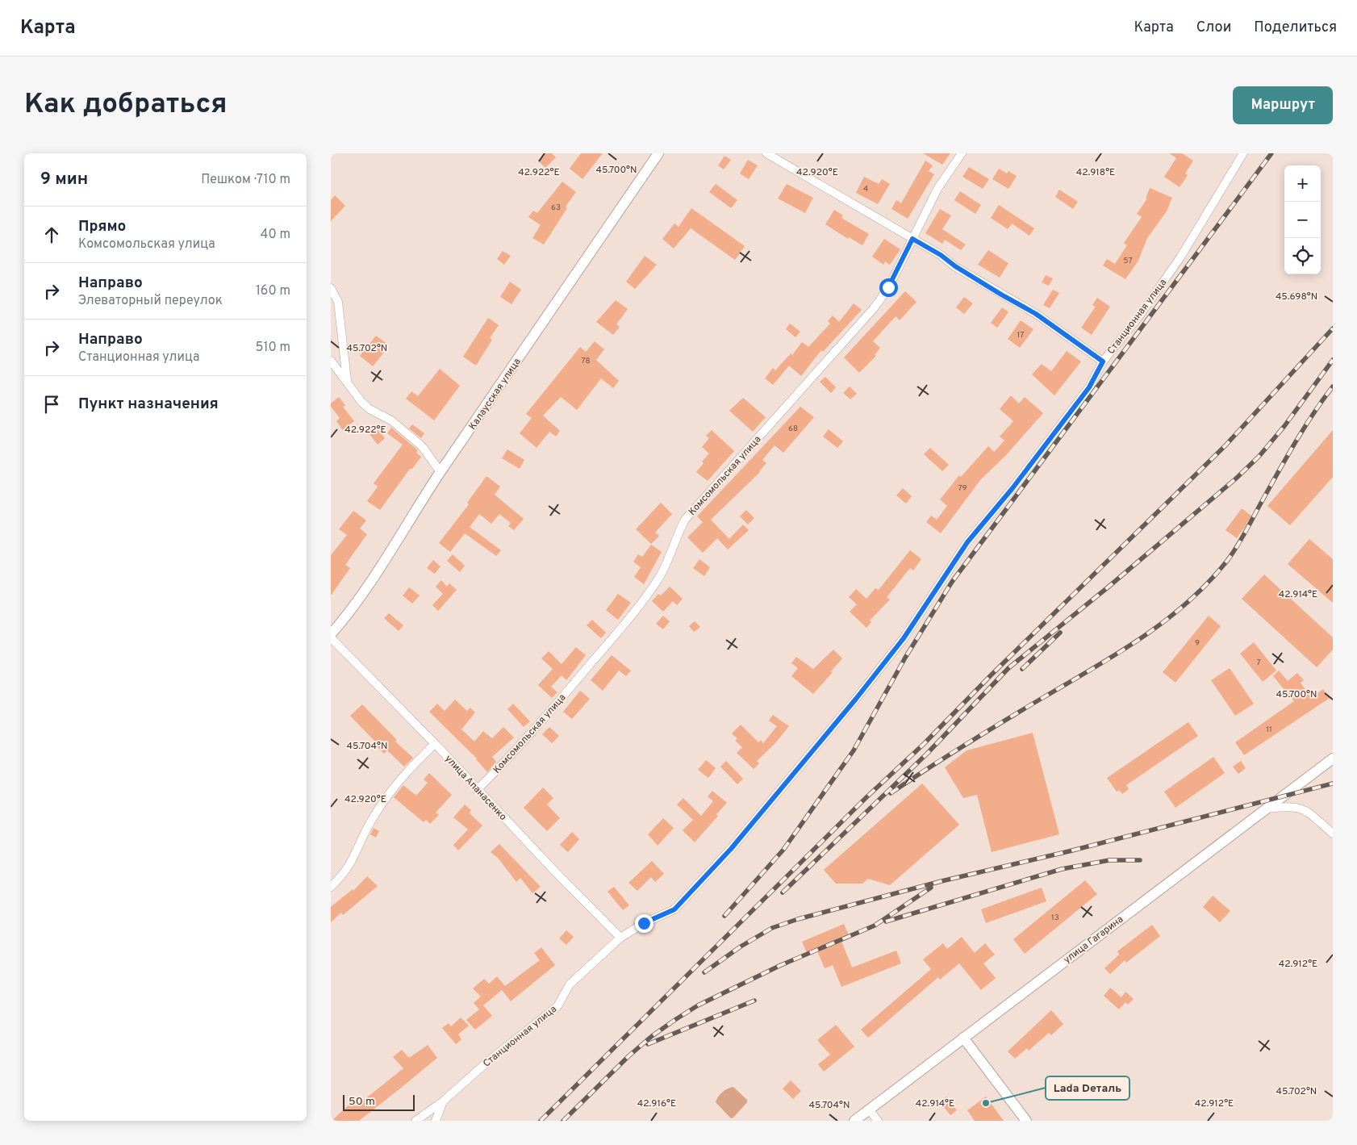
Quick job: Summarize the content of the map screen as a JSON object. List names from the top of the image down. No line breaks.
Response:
{"streets":{"street":["Станционная улица","Калаусская улица","Комсомольская улица","улица Апанасенко","улица Гагарина"]},"crossings":[["Станционная улица","улица Апанасенко"],["Комсомольская улица","улица Апанасенко"]],"places":["Lada Dеталь"],"house_numbers":["4","63","57","17","78","68","79","9","7","11","13"],"scale_bar":"50 m","page":{"header":"Карта","nav":["Карта","Слои","Поделиться"],"buttons":"Маршрут","title":"Как добраться","heading":["9 мин","Пешком · 710 m"],"map_buttons":["+","−"],"list":[["Прямо","Комсомольская улица","40 m"],["Направо","Элеваторный переулок","160 m"],["Направо","Станционная улица","510 m"],"Пункт назначения"],"scale":"50 m"},"coordinates":["45.700°N","42.922°E","42.920°E","42.918°E","45.698°N","45.702°N","42.914°E","45.704°N","42.912°E","42.916°E"]}
